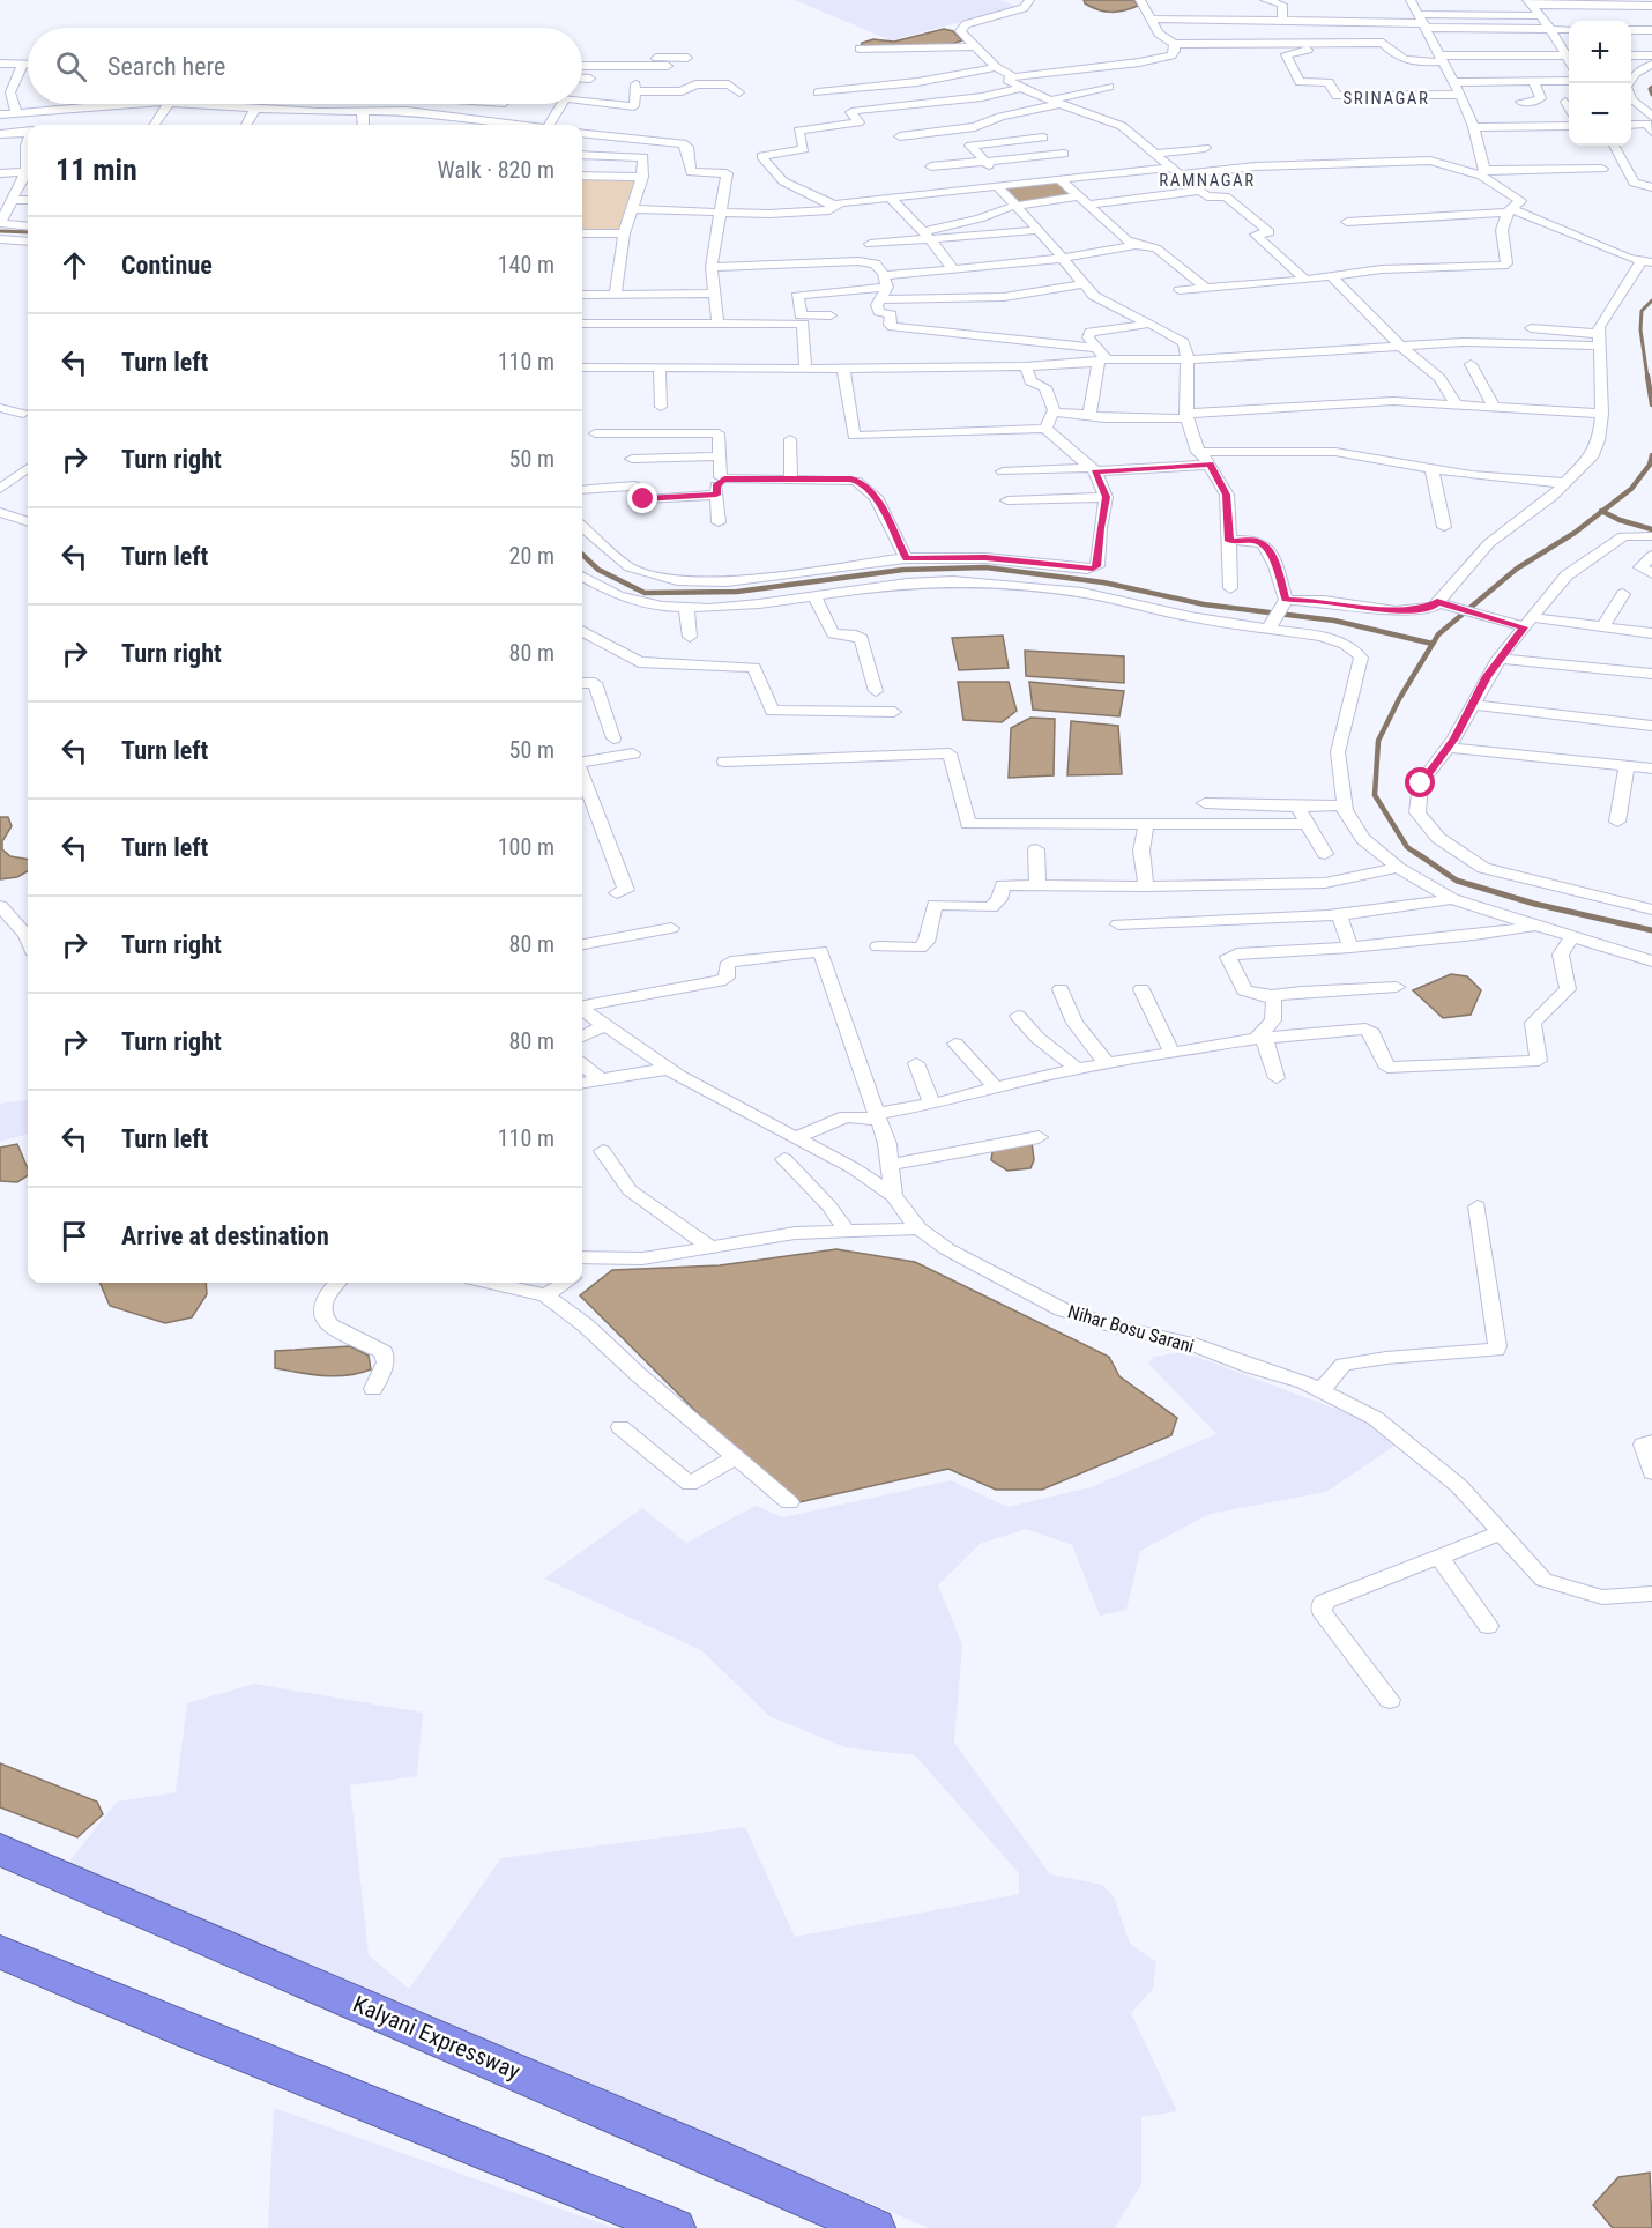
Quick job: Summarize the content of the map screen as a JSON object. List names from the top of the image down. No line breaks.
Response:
{"streets":{"highway":["Kalyani Expressway"],"street":["Nihar Bosu Sarani"]},"districts":["SRINAGAR","RAMNAGAR"],"page":{"map_buttons":["+","−"],"search":"Search here","heading":["11 min","Walk · 820 m"],"list":[["Continue","140 m"],["Turn left","110 m"],["Turn right","50 m"],["Turn left","20 m"],["Turn right","80 m"],["Turn left","50 m"],["Turn left","100 m"],["Turn right","80 m"],["Turn right","80 m"],["Turn left","110 m"],"Arrive at destination"]}}
